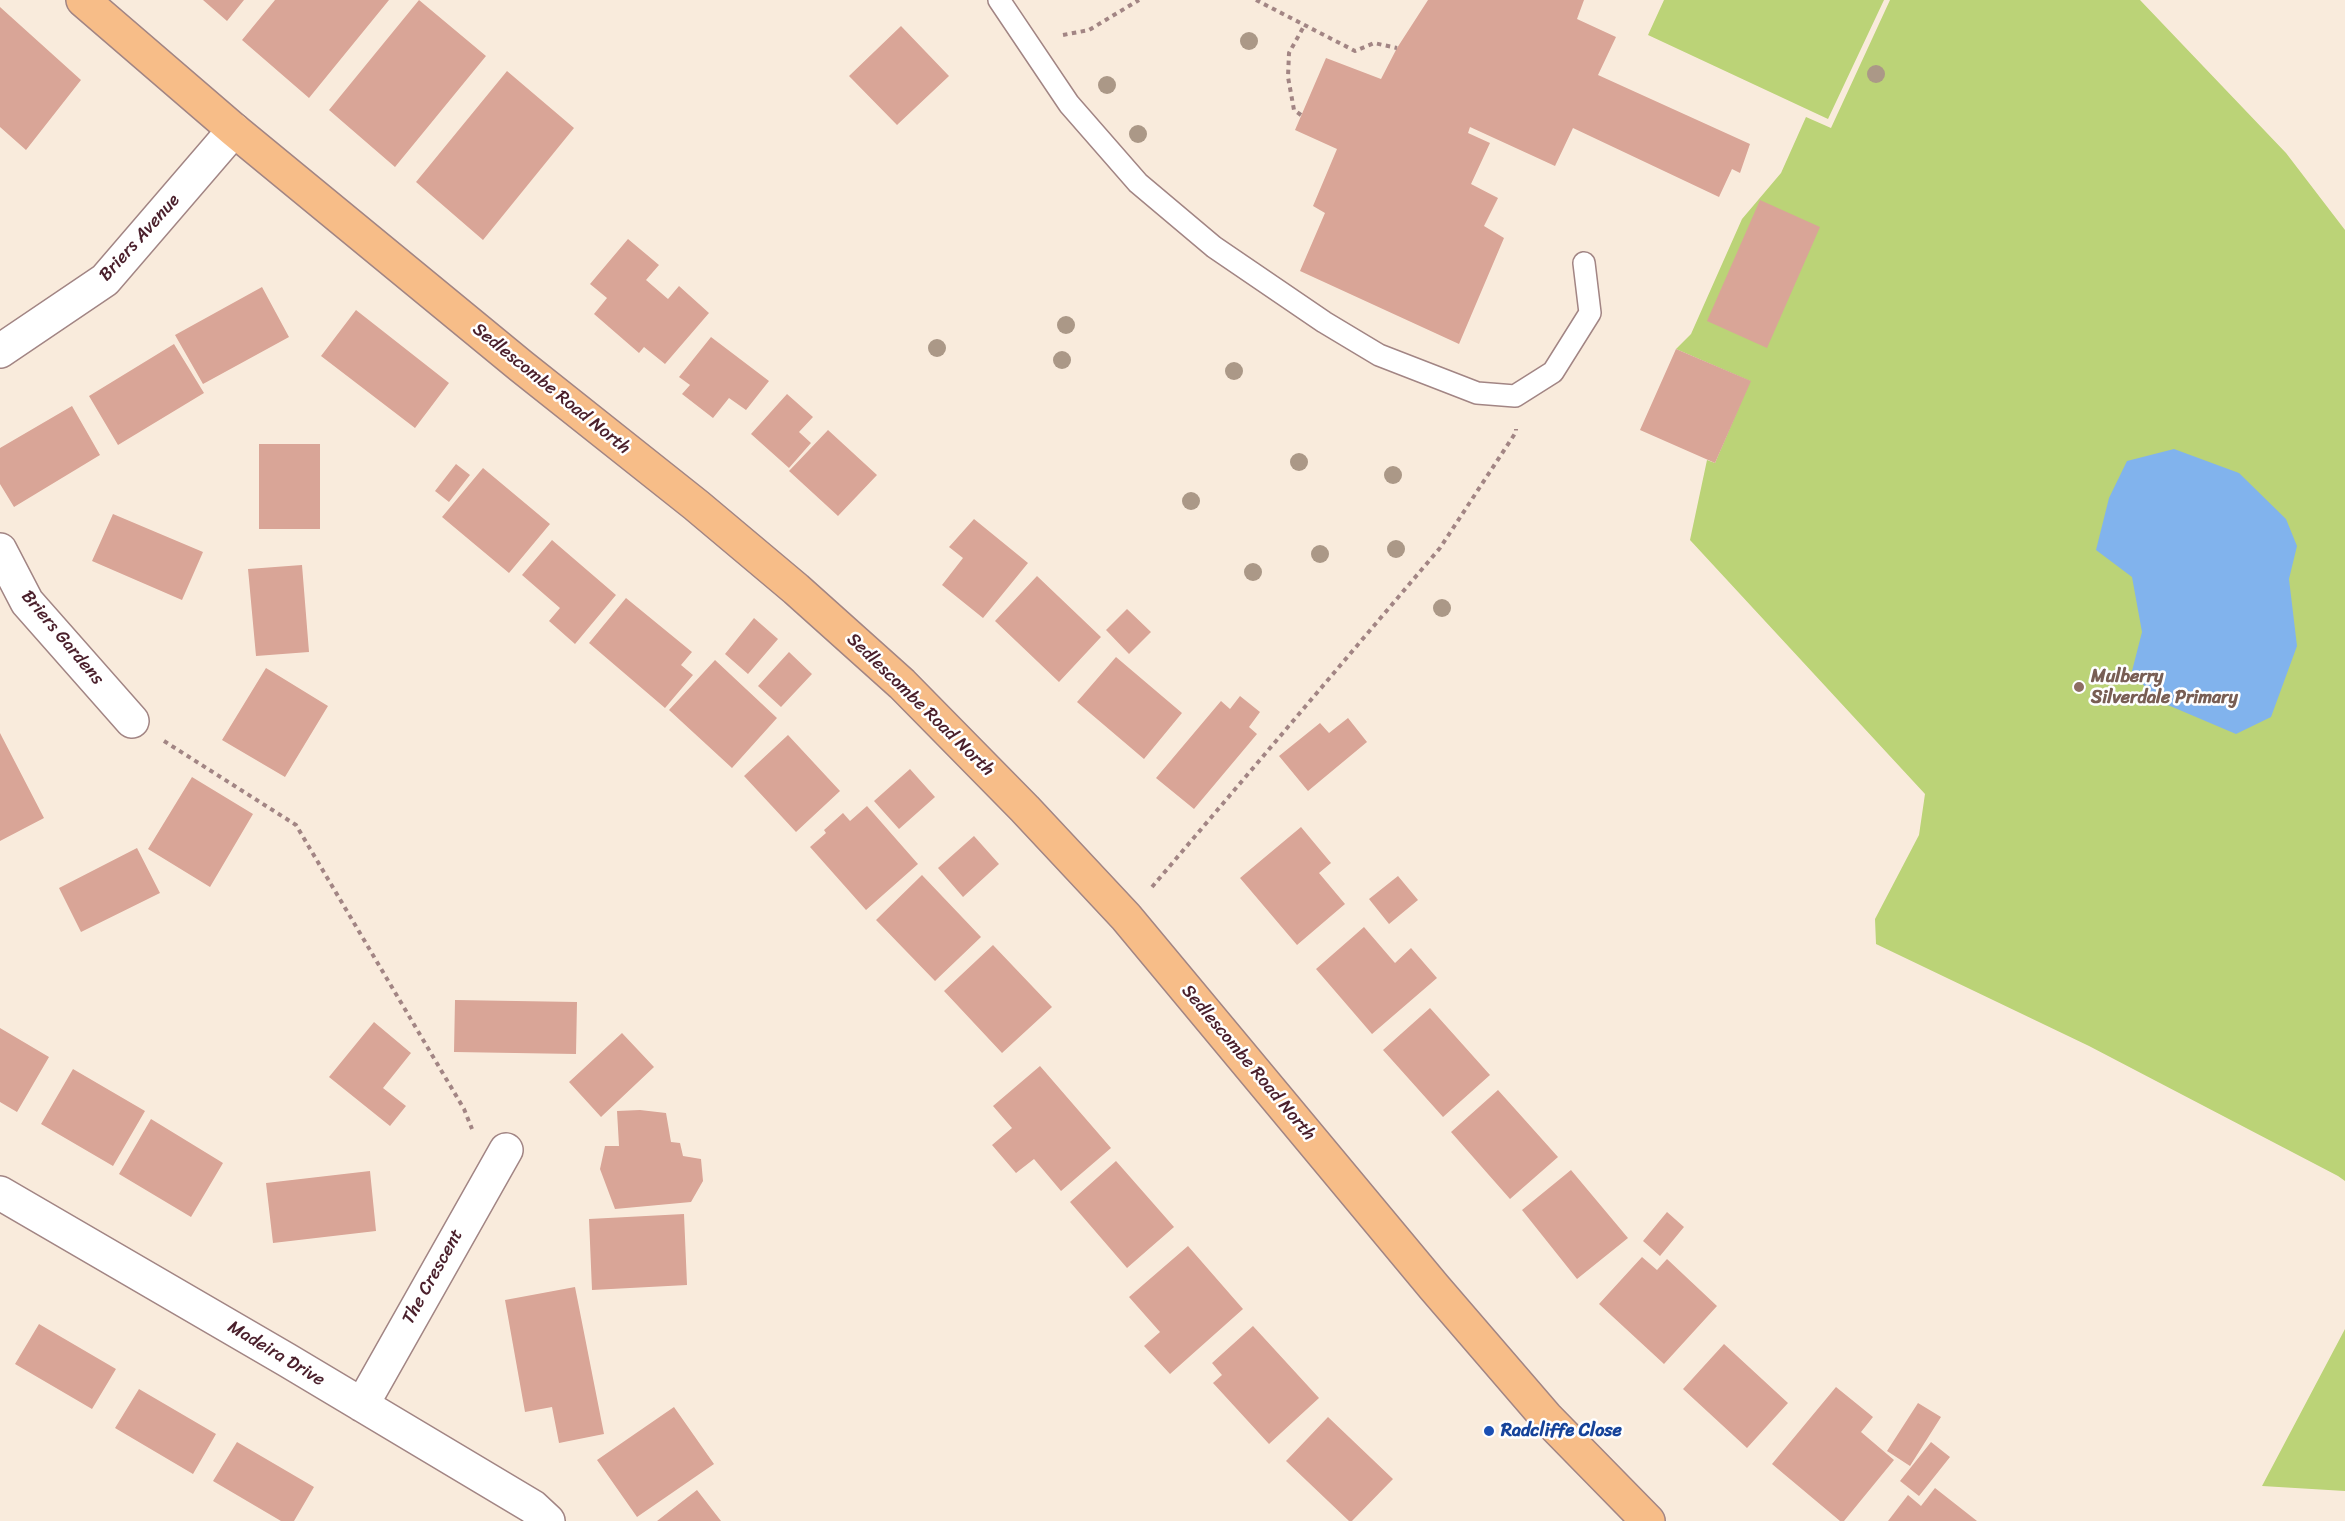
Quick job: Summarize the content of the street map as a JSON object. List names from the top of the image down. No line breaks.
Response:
{"streets":{"highway":["Sedlescombe Road North"],"street":["Briers Avenue","Briers Gardens","The Crescent","Madeira Drive"]},"crossings":[["Briers Avenue","Sedlescombe Road North"],["The Crescent","Madeira Drive"]],"places":["Mulberry Silverdale Primary","Radcliffe Close"]}
